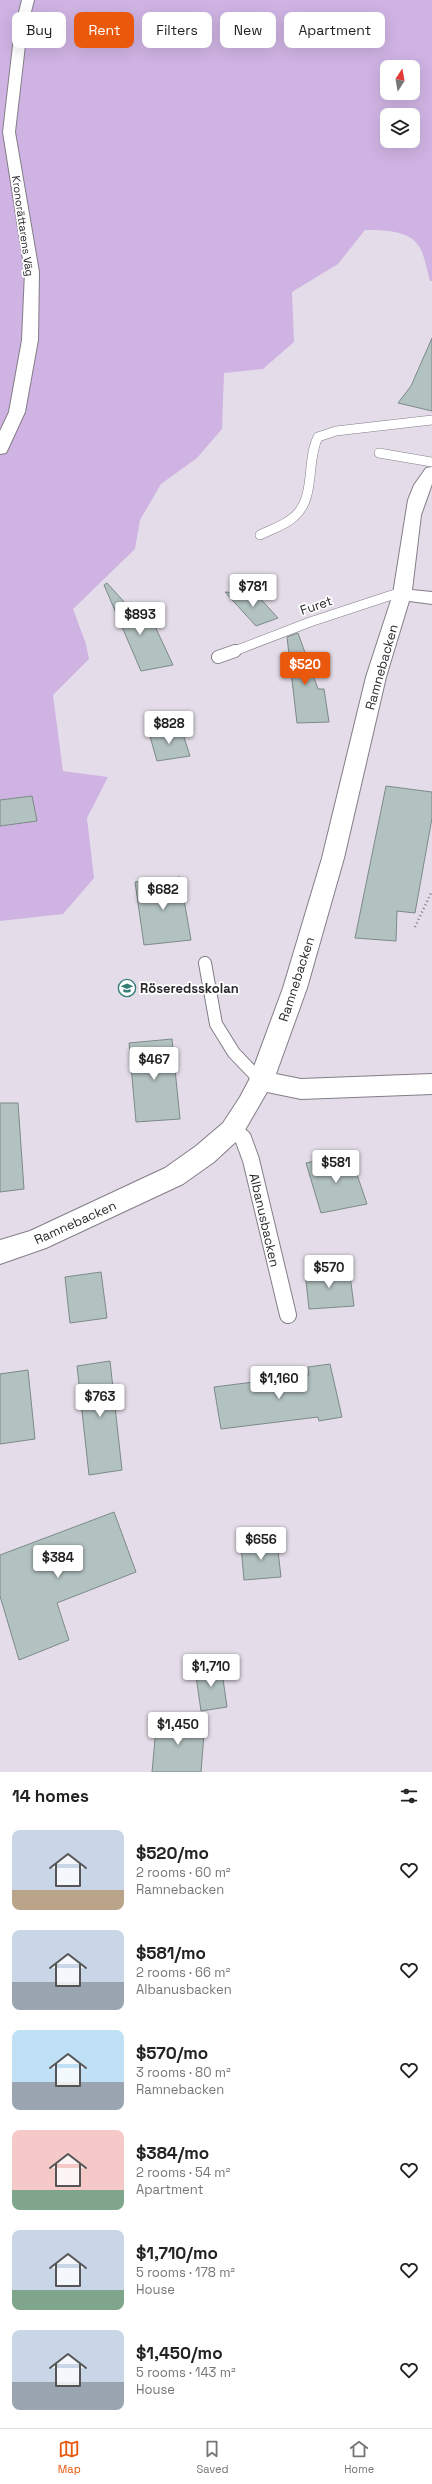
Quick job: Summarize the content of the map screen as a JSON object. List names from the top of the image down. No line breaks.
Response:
{"streets":{"street":["Kronorättarens Väg","Ramnebacken"],"lane":["Furet","Albanusbacken"]},"crossings":[["Furet","Ramnebacken"],["Ramnebacken","Albanusbacken"]],"places":{"school or university":["Röseredsskolan"]},"north":"top","page":{"chip":["Buy","Rent","Filters","New","Apartment"],"price":["$781","$893","$520","$828","$682","$467","$581","$570","$1,160","$763","$656","$384","$1,710","$1,450"],"heading":"14 homes","list":[{"name":"$520/mo","note":"2 rooms · 60 m² · Ramnebacken"},{"name":"$581/mo","note":"2 rooms · 66 m² · Albanusbacken"},{"name":"$570/mo","note":"3 rooms · 80 m² · Ramnebacken"},{"name":"$384/mo","note":"2 rooms · 54 m² · Apartment"},{"name":"$1,710/mo","note":"5 rooms · 178 m² · House"},{"name":"$1,450/mo","note":"5 rooms · 143 m² · House"}],"tabs":["Map","Saved","Home"]}}
